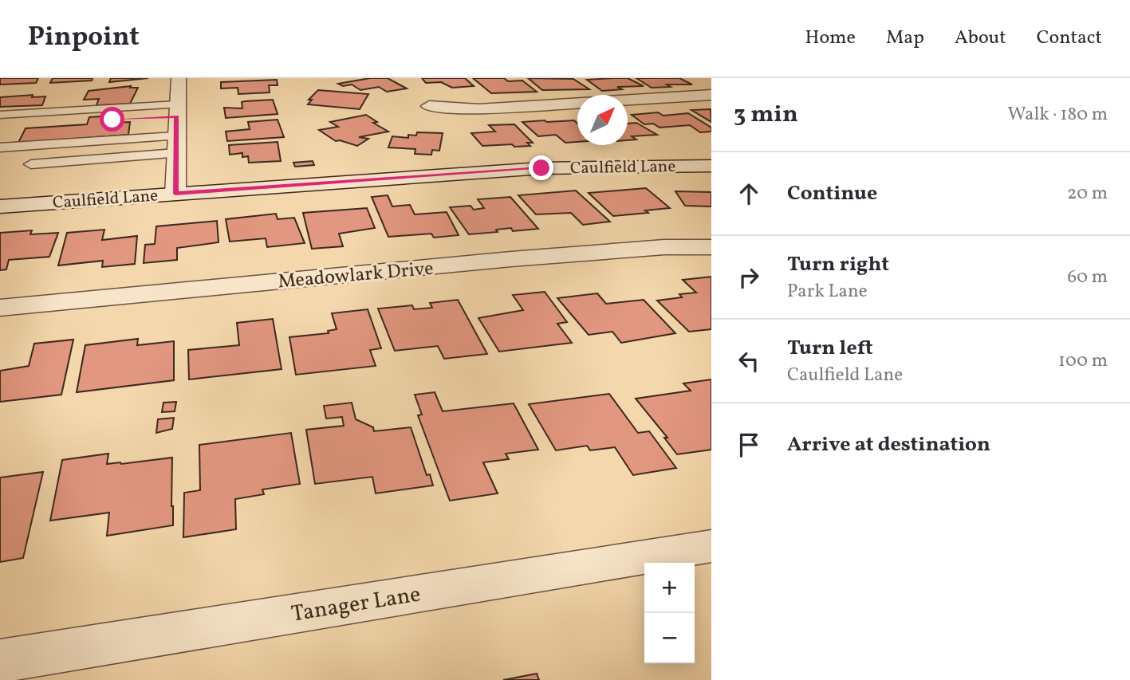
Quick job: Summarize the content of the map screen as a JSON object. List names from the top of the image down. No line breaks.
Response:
{"streets":{"street":["Caulfield Lane","Meadowlark Drive","Tanager Lane"]},"north":"top right","page":{"header":"Pinpoint","nav":["Home","Map","About","Contact"],"heading":["3 min","Walk · 180 m"],"list":[["Continue","20 m"],["Turn right","Park Lane","60 m"],["Turn left","Caulfield Lane","100 m"],"Arrive at destination"],"map_buttons":["+","−"]}}
